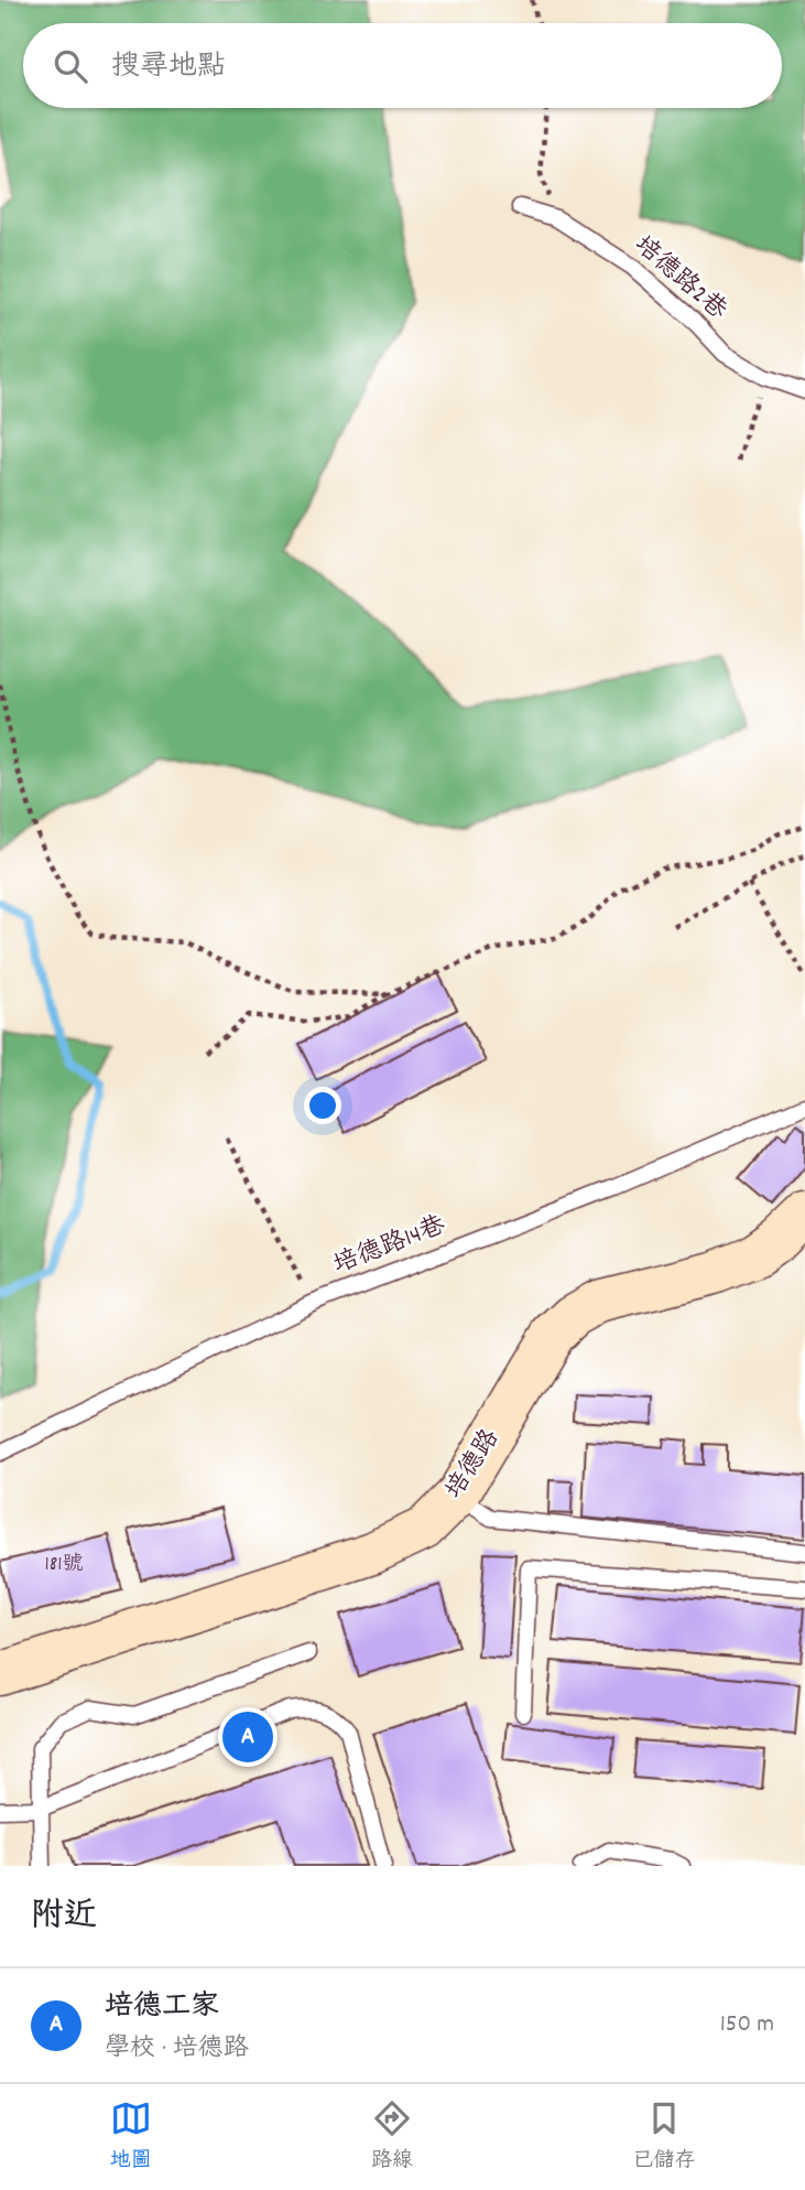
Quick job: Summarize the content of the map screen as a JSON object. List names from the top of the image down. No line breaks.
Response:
{"streets":{"main road":["培德路"],"lane":["培德路2巷","培德路14巷"]},"house_numbers":["181號"],"page":{"search":"搜尋地點","pins":"A","heading":"附近","list":[{"mark":"A","name":"培德工家","note":"學校 · 培德路","value":"150 m"}],"nav":["地圖","路線","已儲存"]}}
